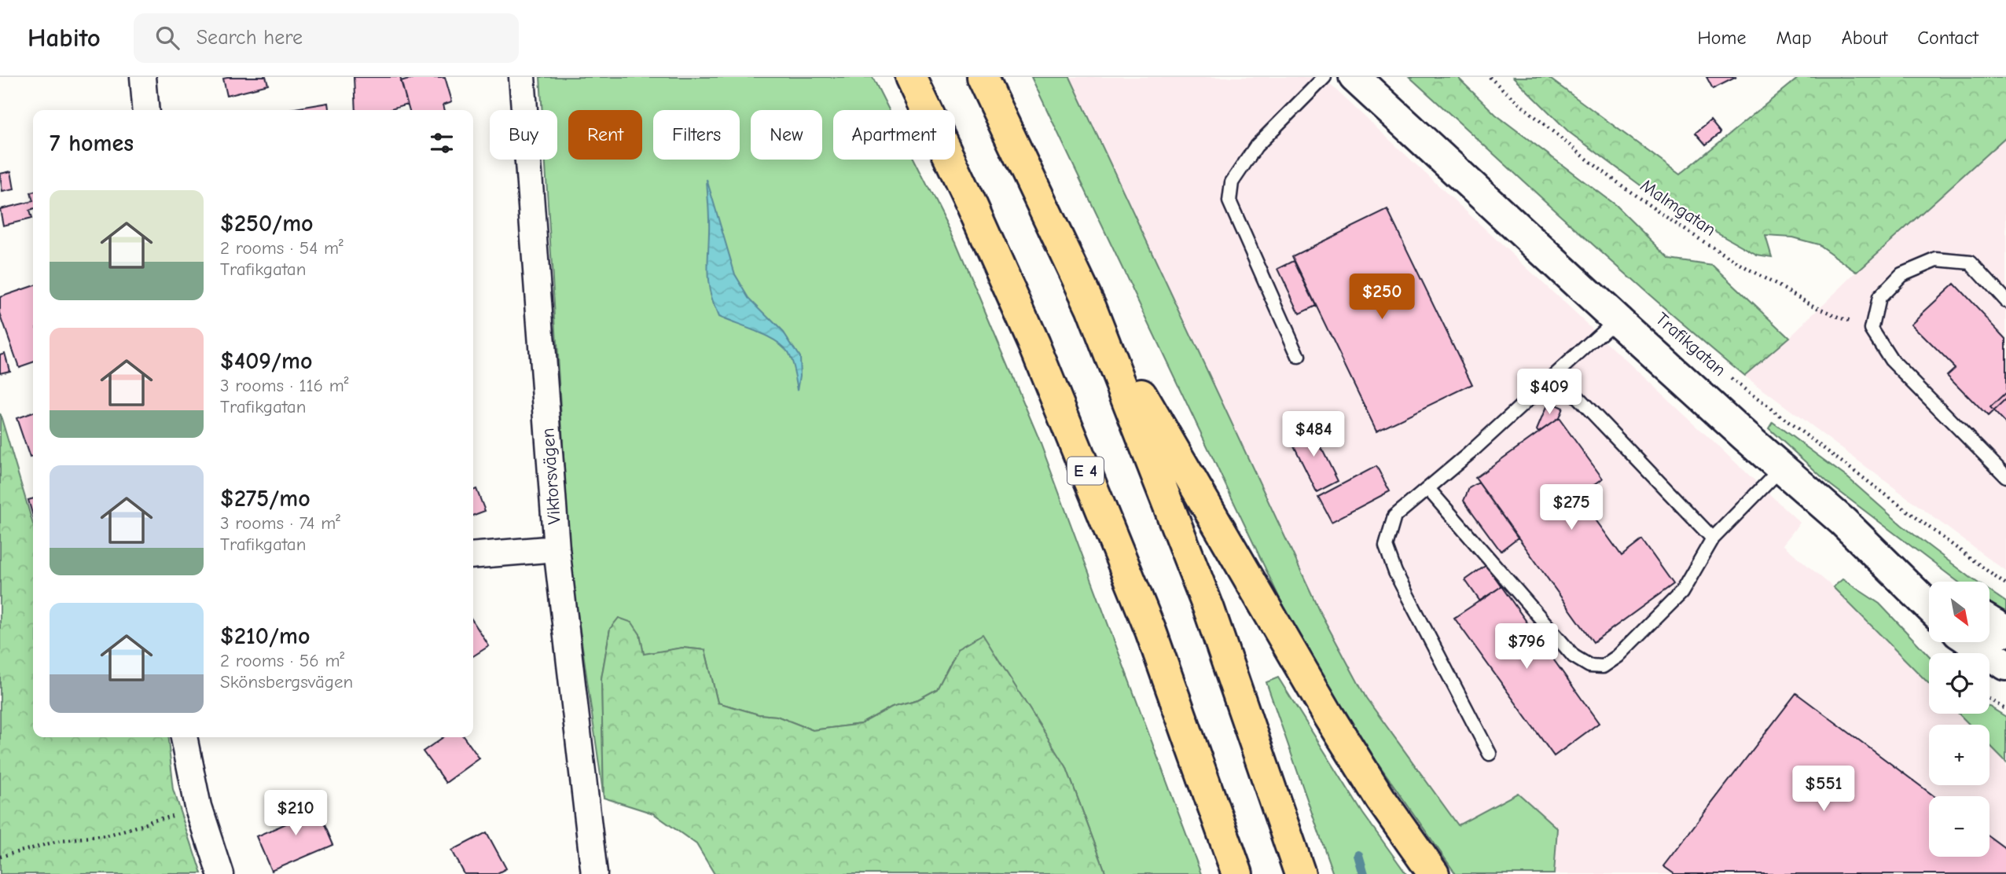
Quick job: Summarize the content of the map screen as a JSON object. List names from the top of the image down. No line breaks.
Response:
{"streets":{"highway":["E 4"],"main road":["Trafikgatan"],"street":["Viktorsvägen"],"path":["Malmgatan"]},"north":"bottom right","page":{"header":"Habito","search":"Search here","nav":["Home","Map","About","Contact"],"chip":["Buy","Rent","Filters","New","Apartment"],"heading":"7 homes","list":[{"name":"$250/mo","note":"2 rooms · 54 m² · Trafikgatan"},{"name":"$409/mo","note":"3 rooms · 116 m² · Trafikgatan"},{"name":"$275/mo","note":"3 rooms · 74 m² · Trafikgatan"},{"name":"$210/mo","note":"2 rooms · 56 m² · Skönsbergsvägen"}],"price":["$250","$409","$484","$275","$796","$551","$210"],"map_buttons":["+","−"]}}
